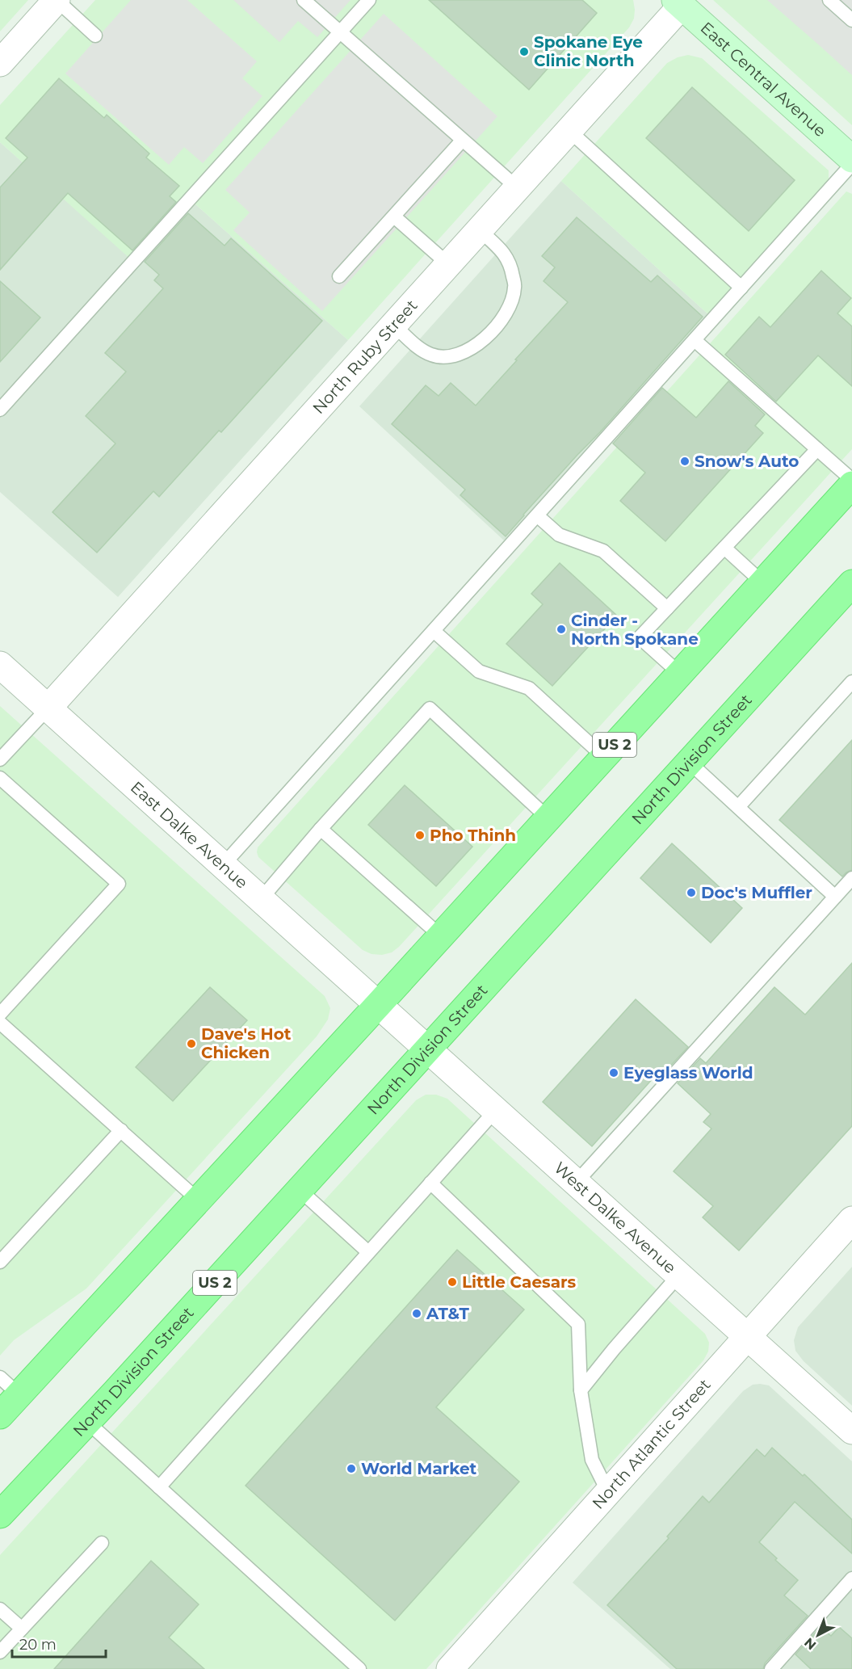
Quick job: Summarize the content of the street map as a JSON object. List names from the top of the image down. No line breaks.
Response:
{"streets":{"main road":["US 2","North Division Street"],"street":["East Central Avenue","North Ruby Street","East Dalke Avenue","West Dalke Avenue","North Atlantic Street"]},"crossings":[["East Central Avenue","North Ruby Street"],["North Ruby Street","East Dalke Avenue"],["US 2","East Dalke Avenue"],["US 2","West Dalke Avenue"],["North Division Street","West Dalke Avenue"],["East Dalke Avenue","West Dalke Avenue"],["West Dalke Avenue","North Atlantic Street"]],"places":["Spokane Eye Clinic North","Snow's Auto","Cinder - North Spokane","Pho Thinh","Doc's Muffler","Dave's Hot Chicken","Eyeglass World","Little Caesars","AT&T","World Market"],"scale_bar":"20 m","north":"bottom left"}
